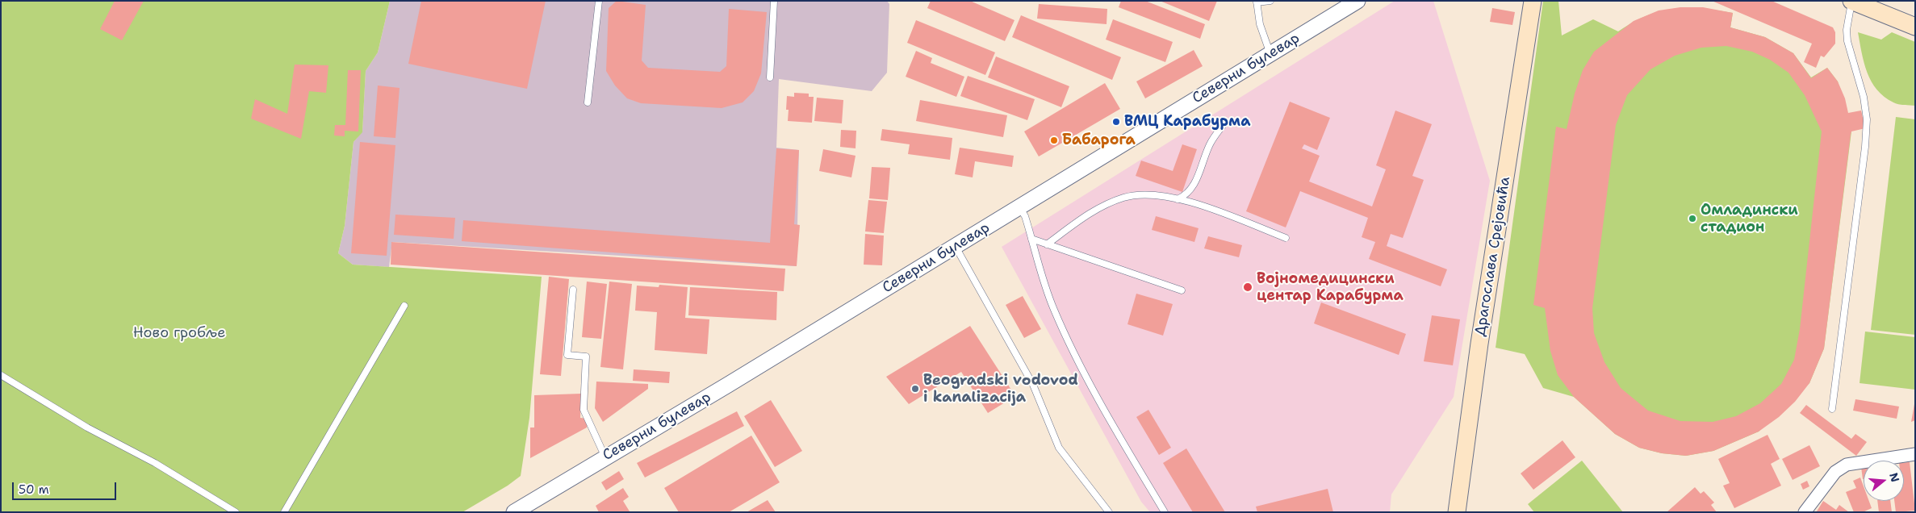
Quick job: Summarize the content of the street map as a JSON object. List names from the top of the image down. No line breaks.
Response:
{"streets":{"main road":["Драгослава Срејовића"],"street":["Северни булевар"]},"parks":["Ново гробље"],"places":["ВМЦ Карабурма","Бабарога","Омладински стадион","Војномедицински центар Карабурма","Beogradski vodovod i kanalizacija"],"scale_bar":"50 m","north":"right"}
